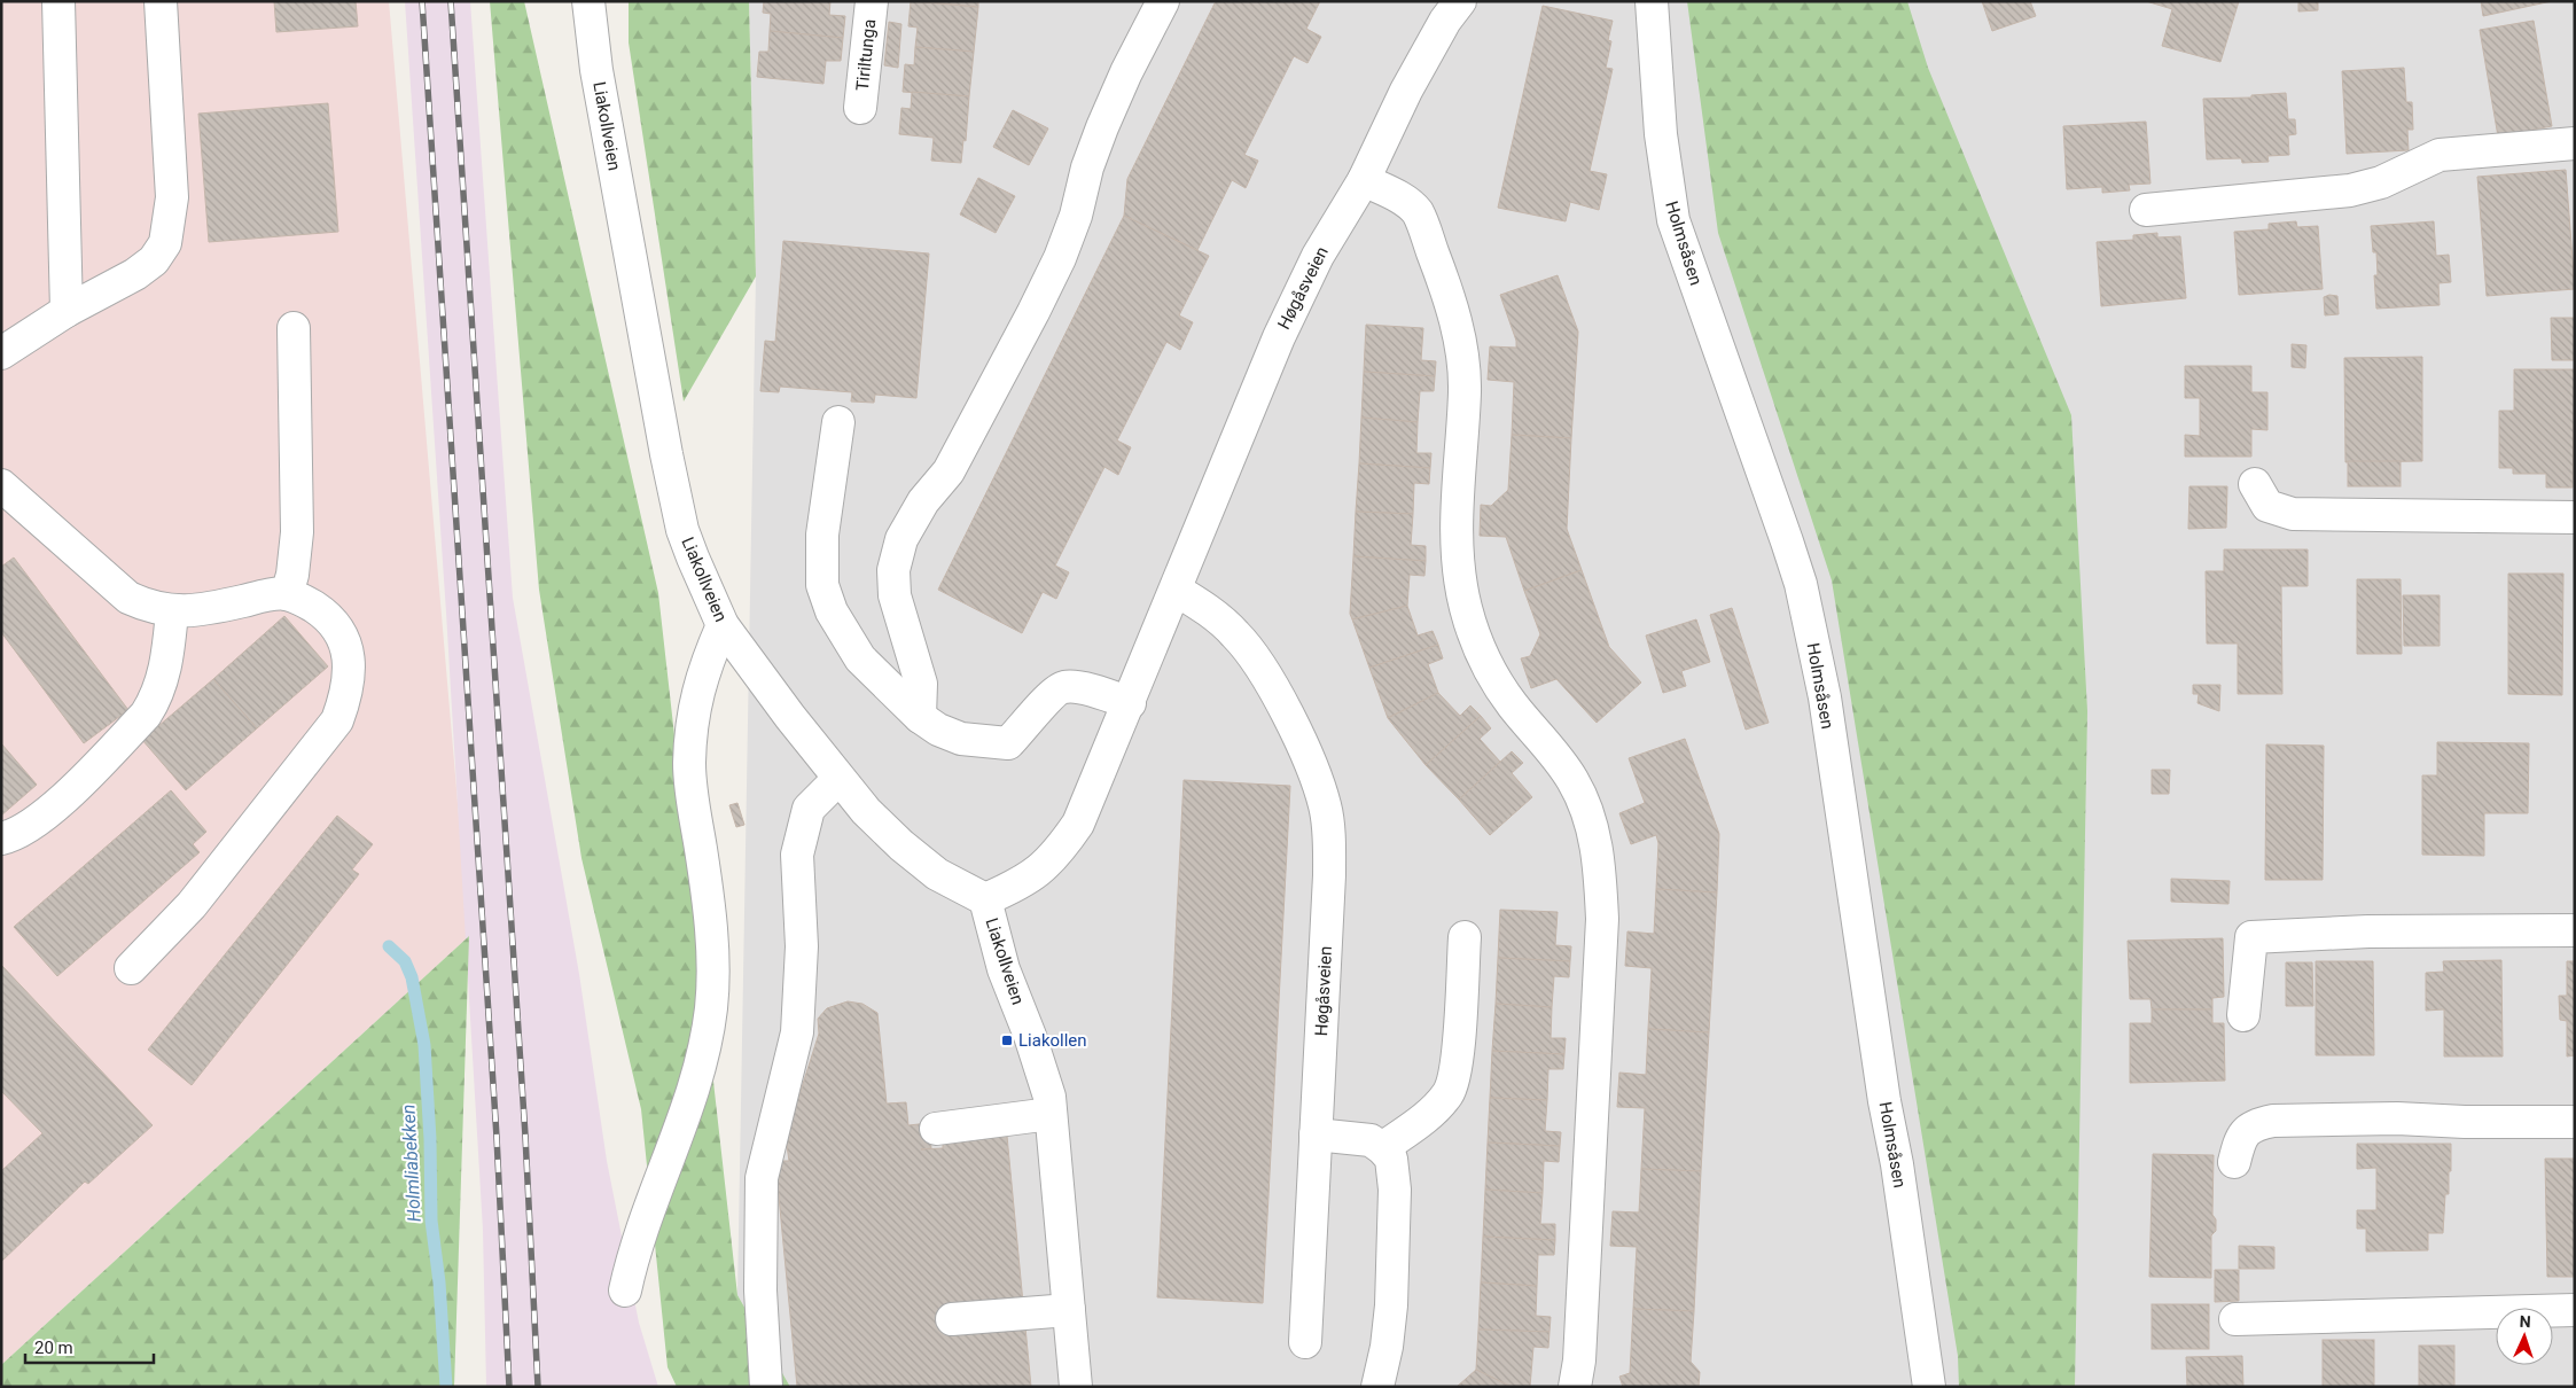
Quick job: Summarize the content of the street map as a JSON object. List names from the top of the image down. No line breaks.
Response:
{"streets":{"street":["Tiriltunga","Liakollveien","Holmsåsen","Høgåsveien"]},"crossings":[["Liakollveien","Høgåsveien"]],"water":["Holmliabekken"],"places":{"transit":["Liakollen"]},"scale_bar":"20 m","north":"top"}
